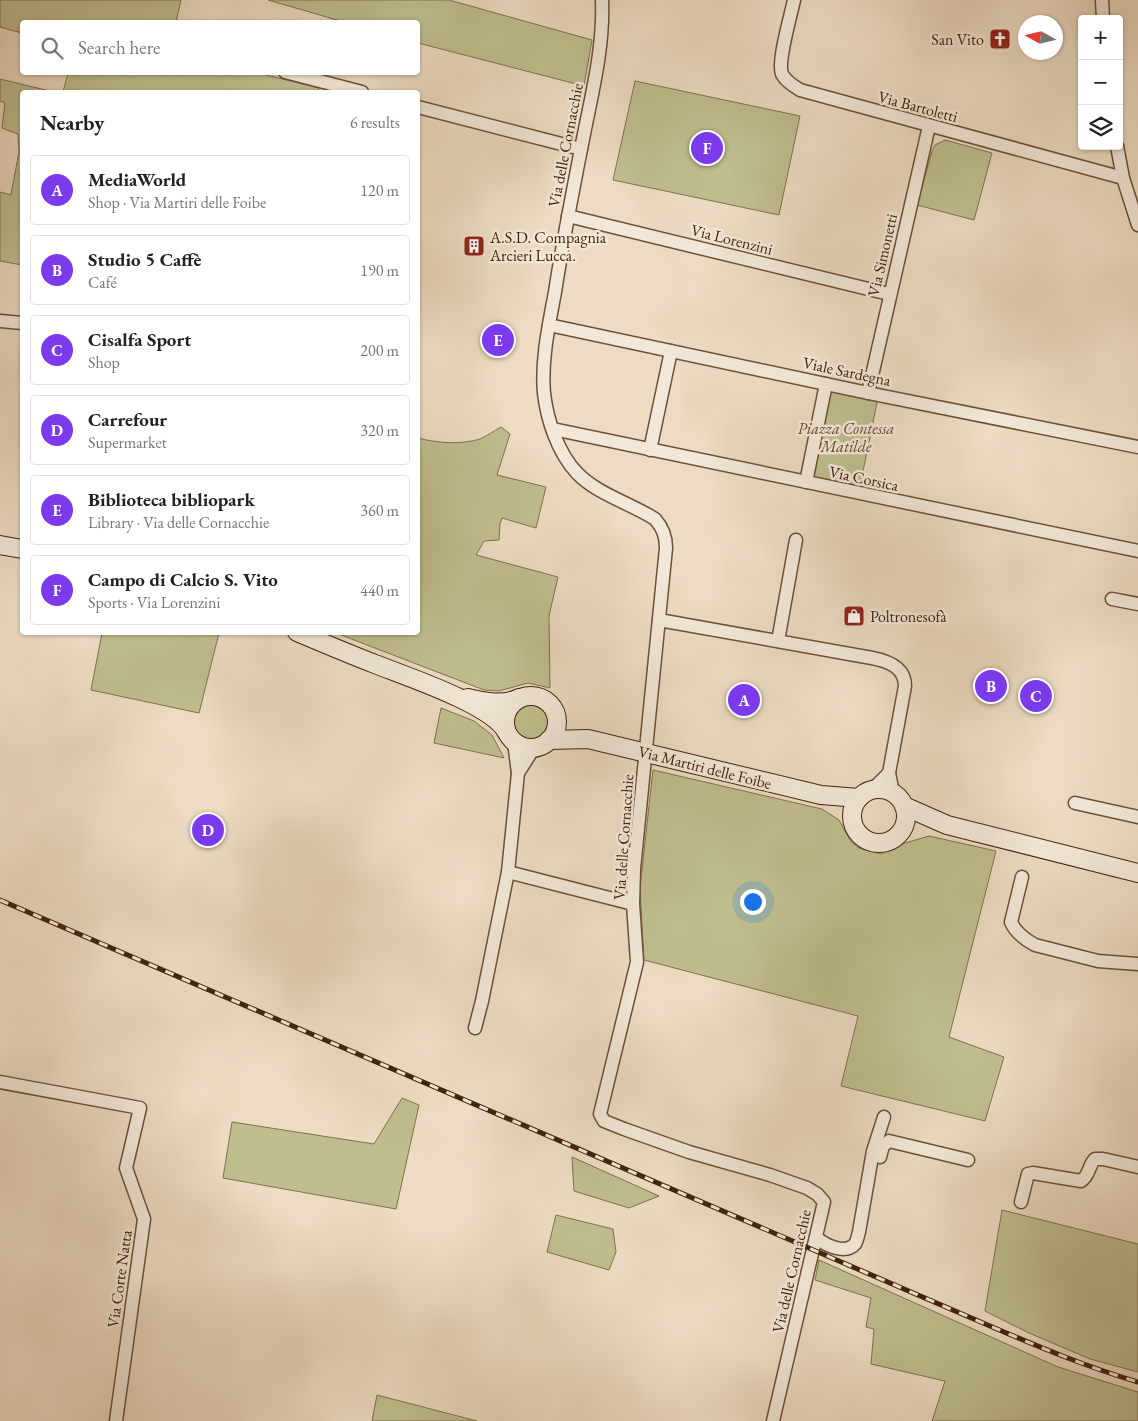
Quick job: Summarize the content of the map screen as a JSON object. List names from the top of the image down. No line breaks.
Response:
{"streets":{"street":["Via Bartoletti","Via delle Cornacchie","Via Lorenzini","Via Simonetti","Viale Sardegna","Via Corsica","Via Martiri delle Foibe","Via Corte Natta"]},"crossings":[["Via Bartoletti","Via Simonetti"],["Via delle Cornacchie","Via Lorenzini"],["Via delle Cornacchie","Viale Sardegna"],["Via delle Cornacchie","Via Corsica"],["Via delle Cornacchie","Via Martiri delle Foibe"],["Via Lorenzini","Via Simonetti"],["Via Simonetti","Viale Sardegna"]],"parks":["Piazza Contessa Matilde"],"places":{"church":["San Vito"],"building":["A.S.D. Compagnia Arcieri Lucca."],"shop":["Poltronesofà"]},"north":"left","page":{"map_buttons":["+","−"],"search":"Search here","heading":["Nearby","6 results"],"pins":["F","E","B","C","A","D"],"list":[{"mark":"A","name":"MediaWorld","note":"Shop · Via Martiri delle Foibe","value":"120 m"},{"mark":"B","name":"Studio 5 Caffè","note":"Café","value":"190 m"},{"mark":"C","name":"Cisalfa Sport","note":"Shop","value":"200 m"},{"mark":"D","name":"Carrefour","note":"Supermarket","value":"320 m"},{"mark":"E","name":"Biblioteca bibliopark","note":"Library · Via delle Cornacchie","value":"360 m"},{"mark":"F","name":"Campo di Calcio S. Vito","note":"Sports · Via Lorenzini","value":"440 m"}]}}
